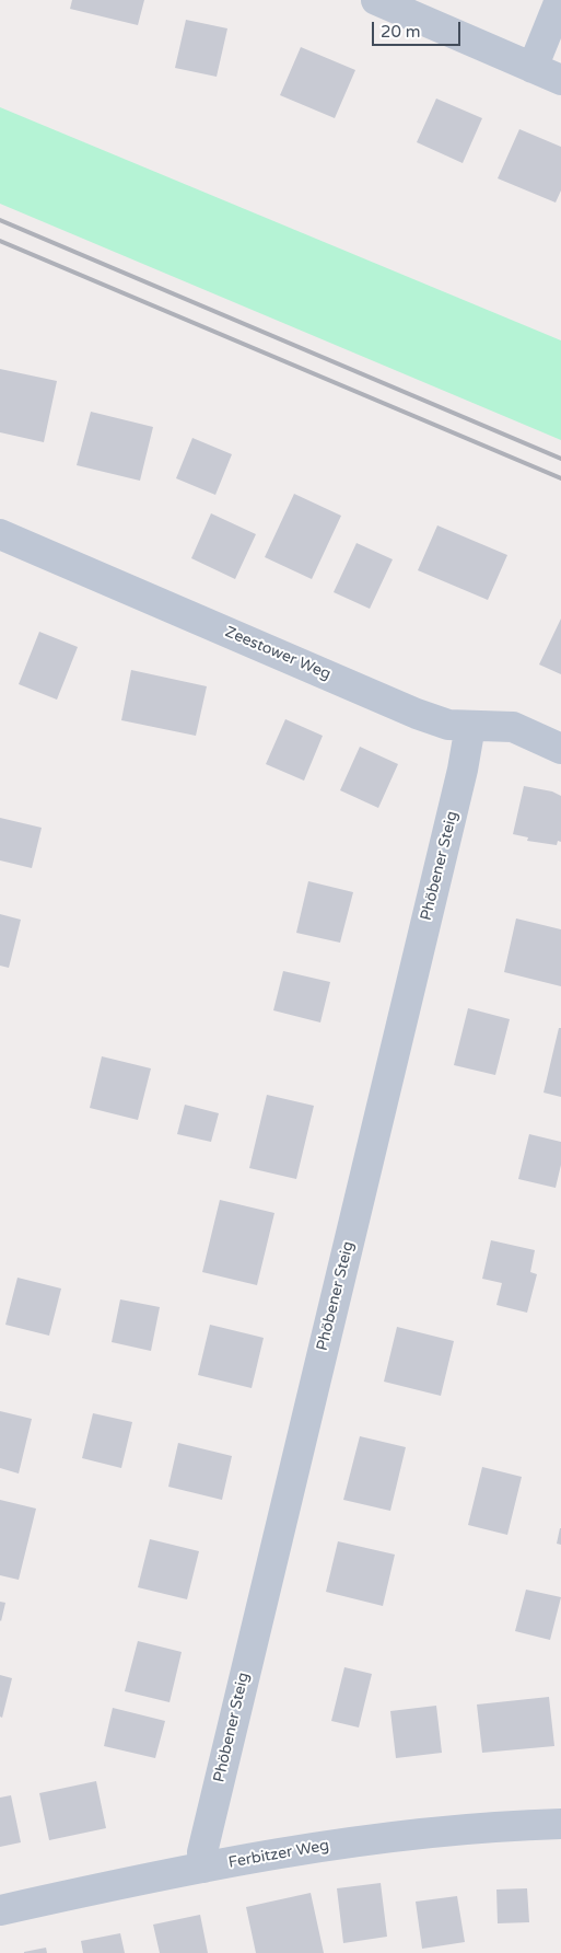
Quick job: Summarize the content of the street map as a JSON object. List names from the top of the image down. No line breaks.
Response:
{"streets":{"street":["Zeestower Weg","Phöbener Steig","Ferbitzer Weg"]},"crossings":[["Zeestower Weg","Phöbener Steig"],["Phöbener Steig","Ferbitzer Weg"]],"scale_bar":"20 m"}
